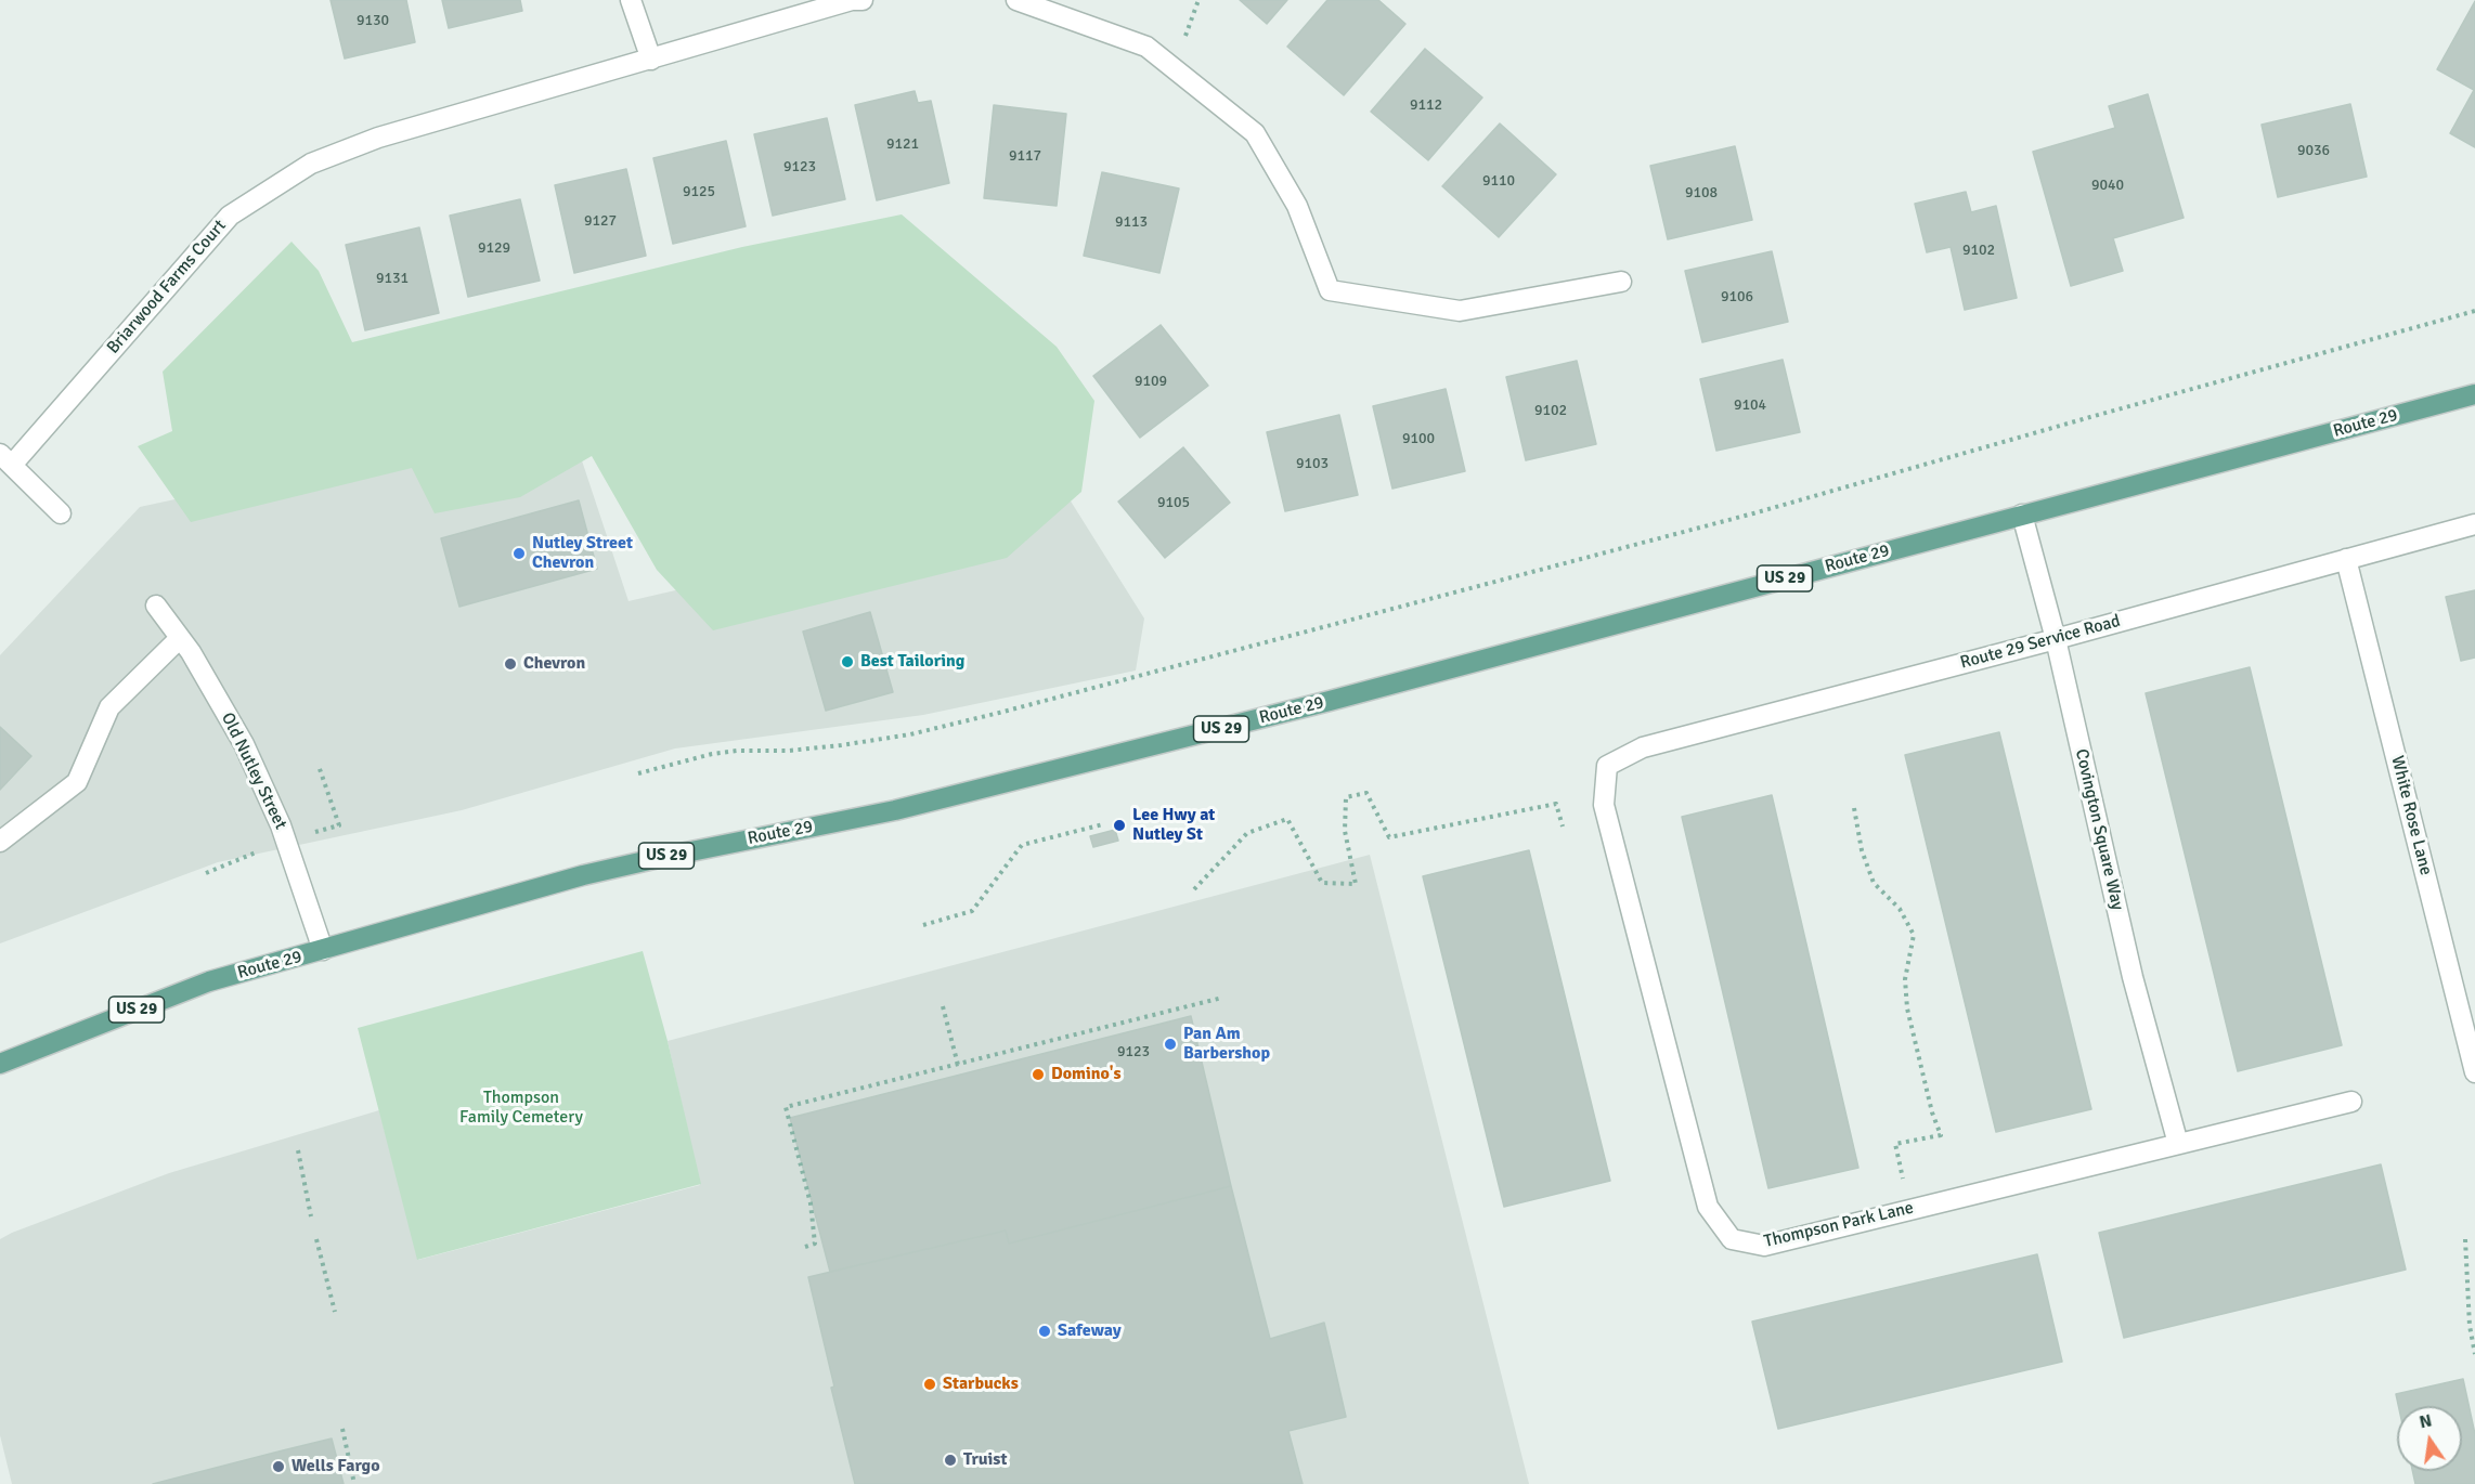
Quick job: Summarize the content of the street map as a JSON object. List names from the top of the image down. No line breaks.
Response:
{"streets":{"main road":["Route 29","US 29"],"street":["Briarwood Farms Court","Route 29 Service Road","Old Nutley Street","White Rose Lane","Covington Square Way","Thompson Park Lane"]},"crossings":[["Route 29","Old Nutley Street"],["Route 29","Covington Square Way"],["Route 29 Service Road","White Rose Lane"],["Route 29 Service Road","Covington Square Way"],["Route 29 Service Road","Thompson Park Lane"],["Covington Square Way","Thompson Park Lane"]],"parks":["Thompson Family Cemetery"],"places":["Nutley Street Chevron","Best Tailoring","Chevron","Lee Hwy at Nutley St","Pan Am Barbershop","Domino's","Safeway","Starbucks","Truist","Wells Fargo"],"house_numbers":["9130","9112","9121","9036","9117","9123","9110","9040","9125","9108","9127","9113","9129","9102","9131","9106","9109","9104","9102","9100","9103","9105","9123"],"north":"top"}
